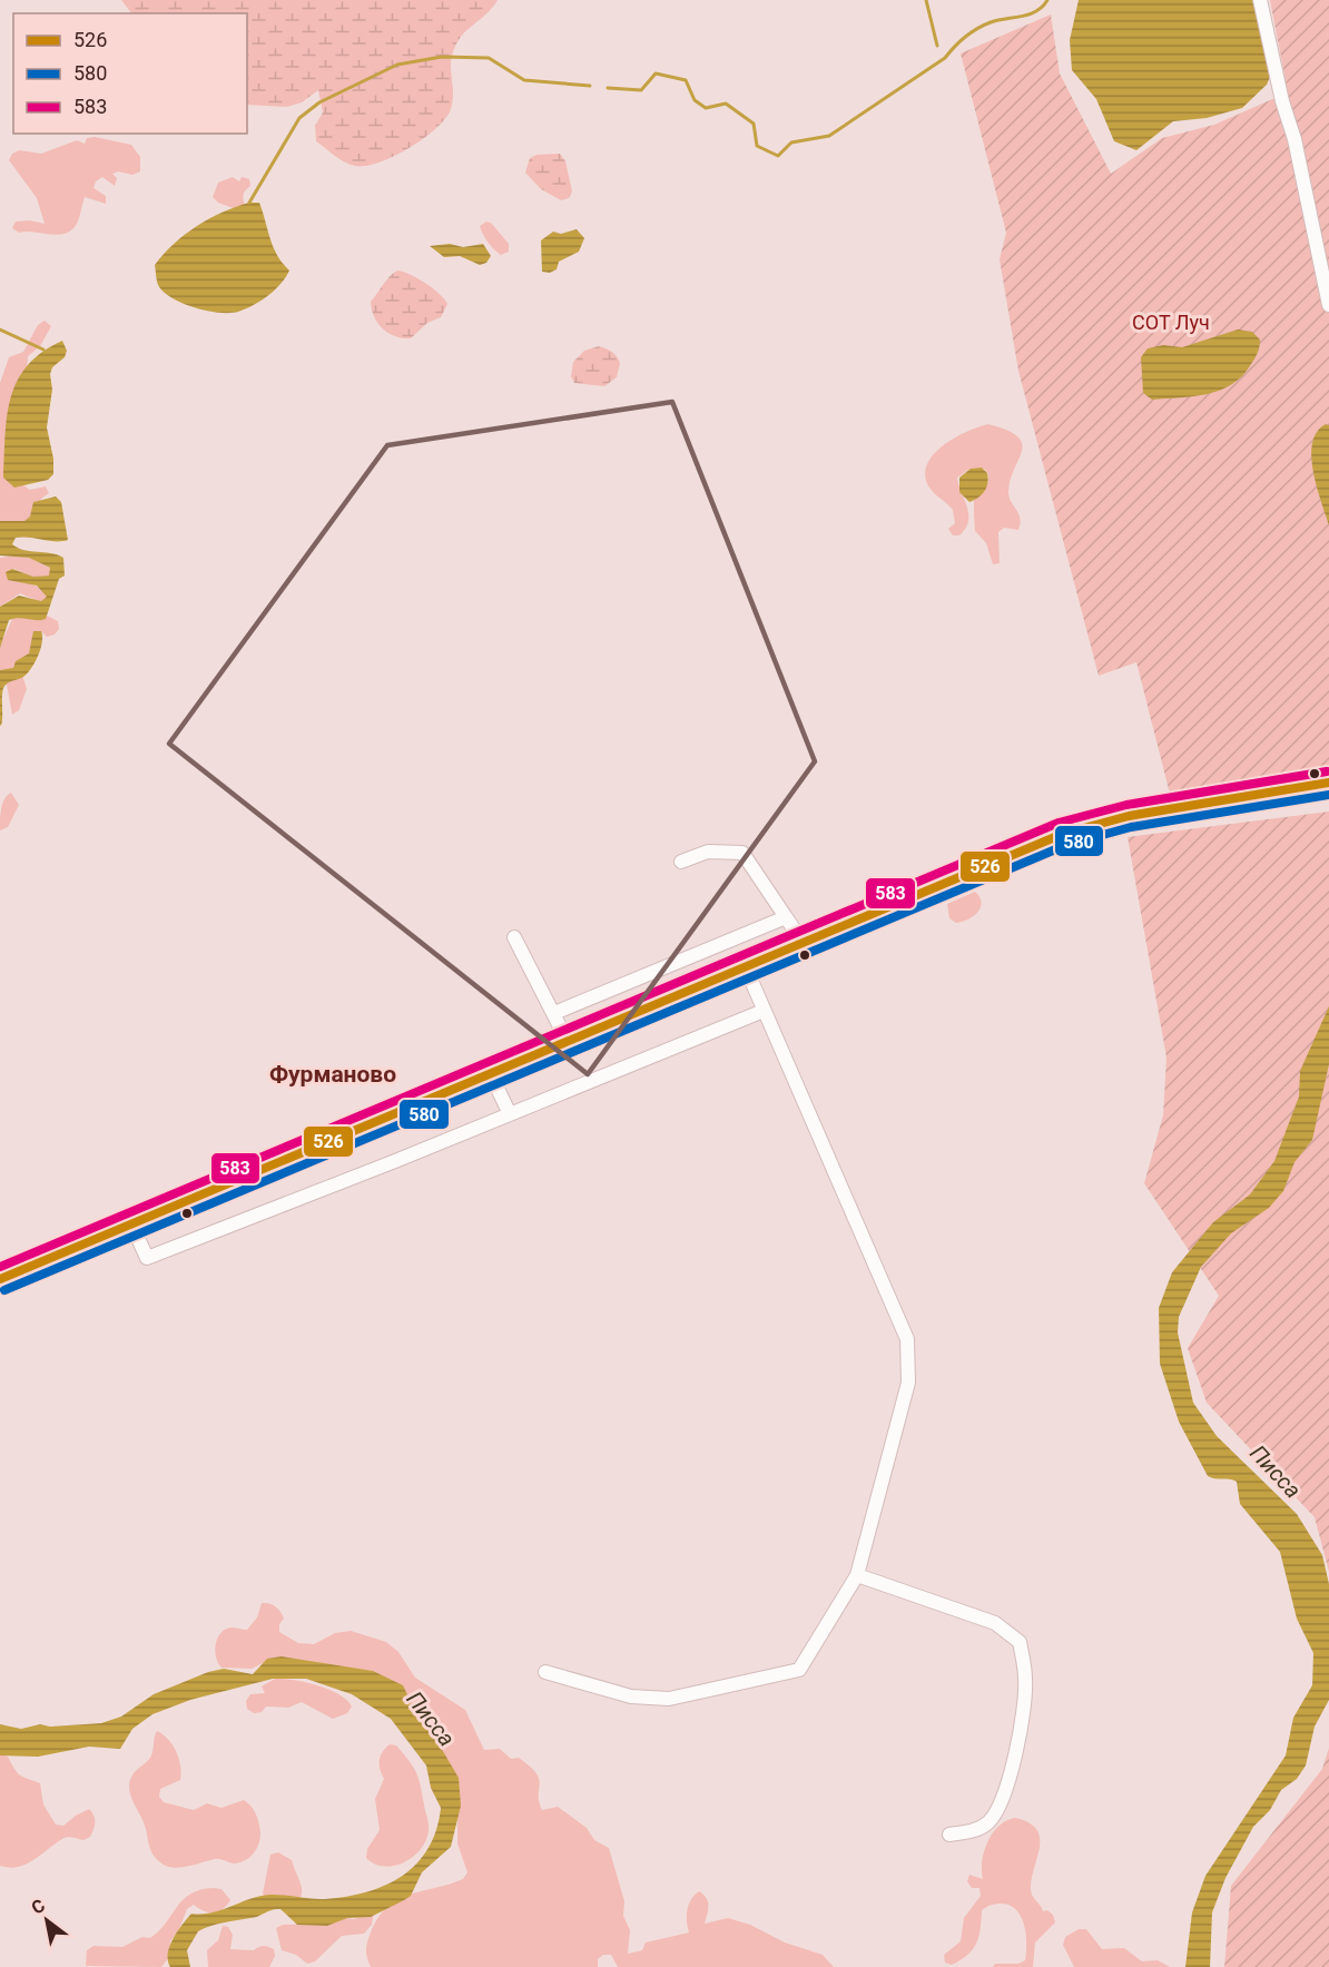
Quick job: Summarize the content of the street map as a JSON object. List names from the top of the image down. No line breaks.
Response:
{"districts":["Фурманово"],"water":["Писса"],"parks":["СОТ Луч"],"lines":["transit line 583","transit line 526","transit line 580"],"legend":["526","580","583"],"north":"top left"}
